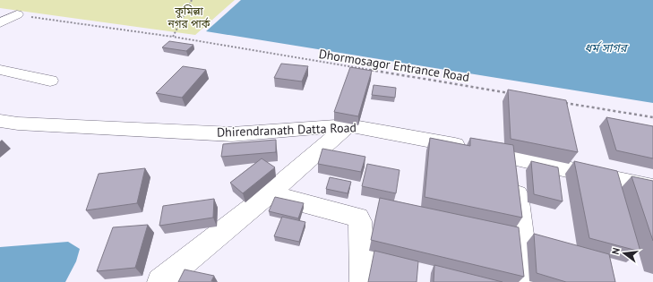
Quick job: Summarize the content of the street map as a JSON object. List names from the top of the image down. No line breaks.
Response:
{"streets":{"street":["Dhirendranath Datta Road"],"path":["Dhormosagor Entrance Road"]},"water":["ধর্ম সাগর"],"parks":["কুমিল্লা নগর পার্ক"],"north":"left"}
